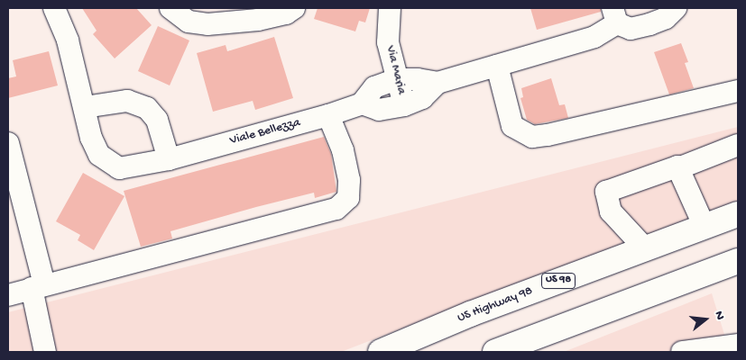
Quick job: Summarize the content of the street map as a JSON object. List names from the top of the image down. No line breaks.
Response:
{"streets":{"main road":["US 98","US Highway 98"],"street":["Via Maria","Viale Bellezza"]},"north":"right"}
